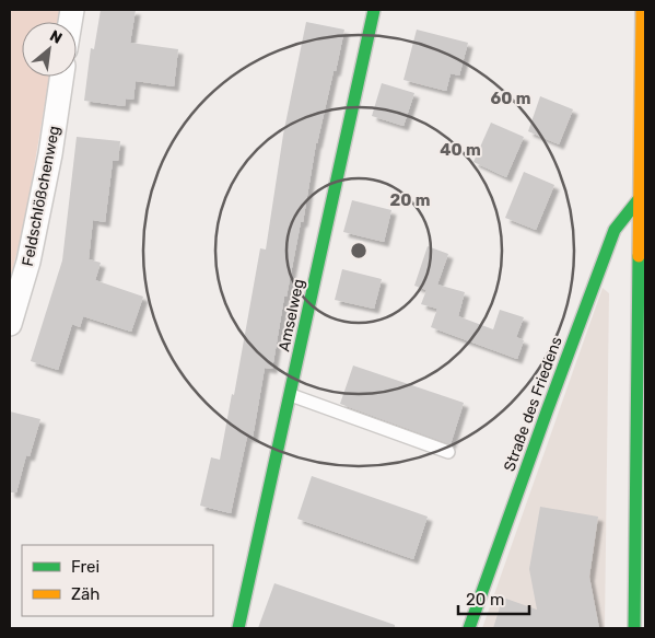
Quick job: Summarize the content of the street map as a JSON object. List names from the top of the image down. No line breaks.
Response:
{"streets":{"street":["Feldschlößchenweg","Amselweg","Straße des Friedens"]},"legend":["Frei","Zäh"],"scale_bar":"20 m","north":"top right","rings":["60 m","40 m","20 m"]}
